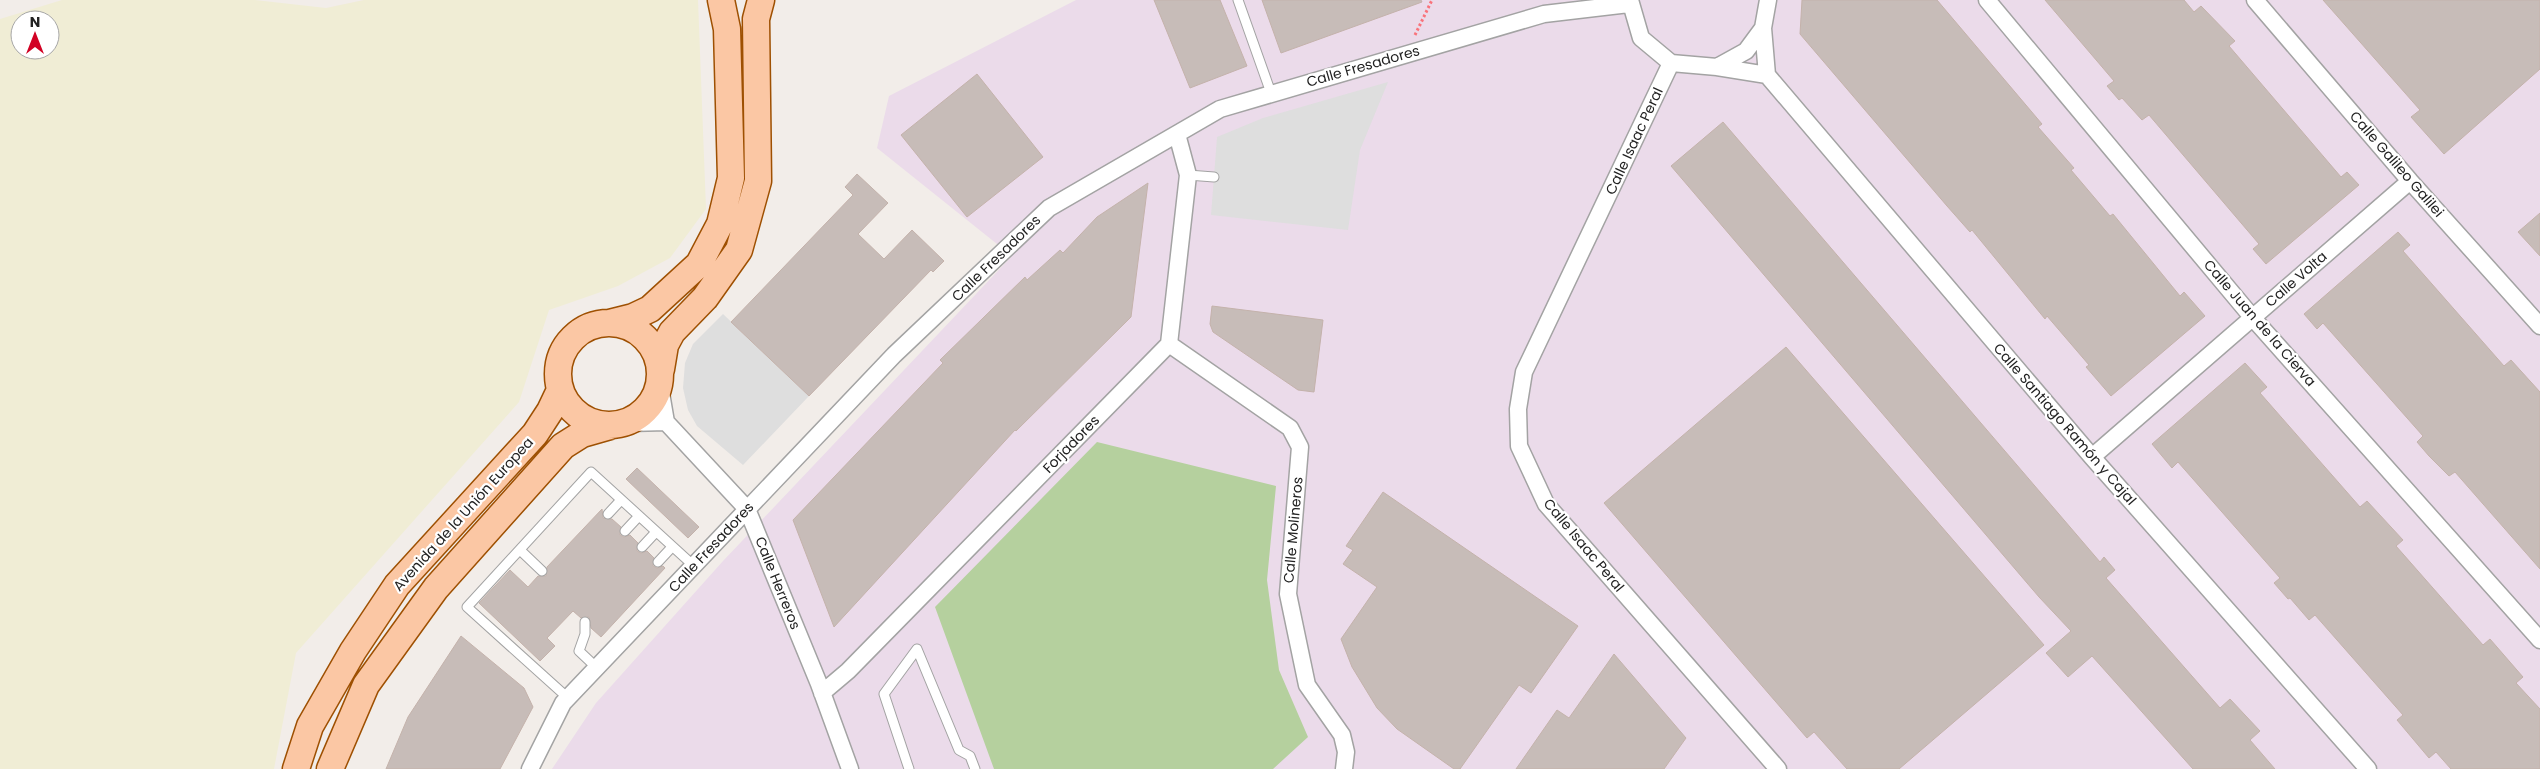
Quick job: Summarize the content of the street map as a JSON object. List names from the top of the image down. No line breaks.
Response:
{"streets":{"main road":["Avenida de la Unión Europea"],"street":["Calle Fresadores","Calle Isaac Peral","Calle Galileo Galilei","Calle Volta","Calle Juan de la Cierva","Calle Santiago Ramón y Cajal","Forjadores","Calle Molineros","Calle Herreros"]},"crossings":[["Calle Fresadores","Calle Herreros"],["Calle Galileo Galilei","Calle Volta"],["Calle Volta","Calle Juan de la Cierva"],["Calle Volta","Calle Santiago Ramón y Cajal"],["Forjadores","Calle Molineros"],["Forjadores","Calle Herreros"]],"north":"top"}
